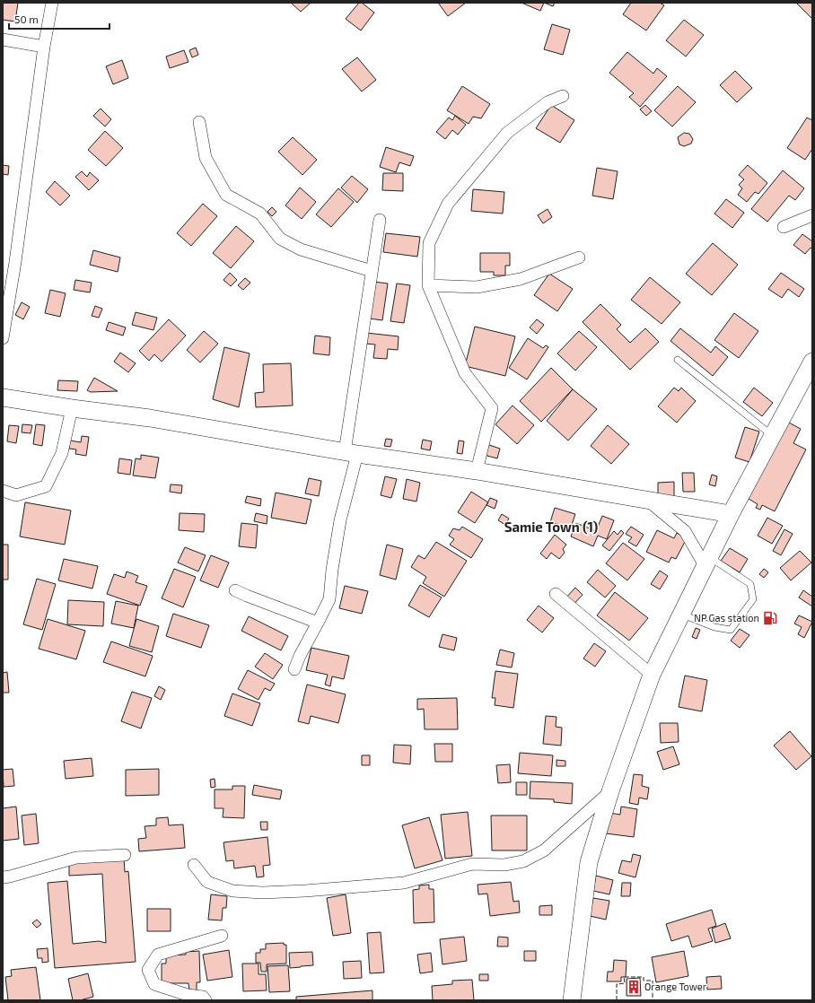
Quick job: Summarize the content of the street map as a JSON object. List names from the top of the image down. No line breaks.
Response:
{"districts":["Samie Town (1)"],"places":{"fuel station":["NP Gas station"],"building":["Orange Tower"]},"scale_bar":"50 m"}
